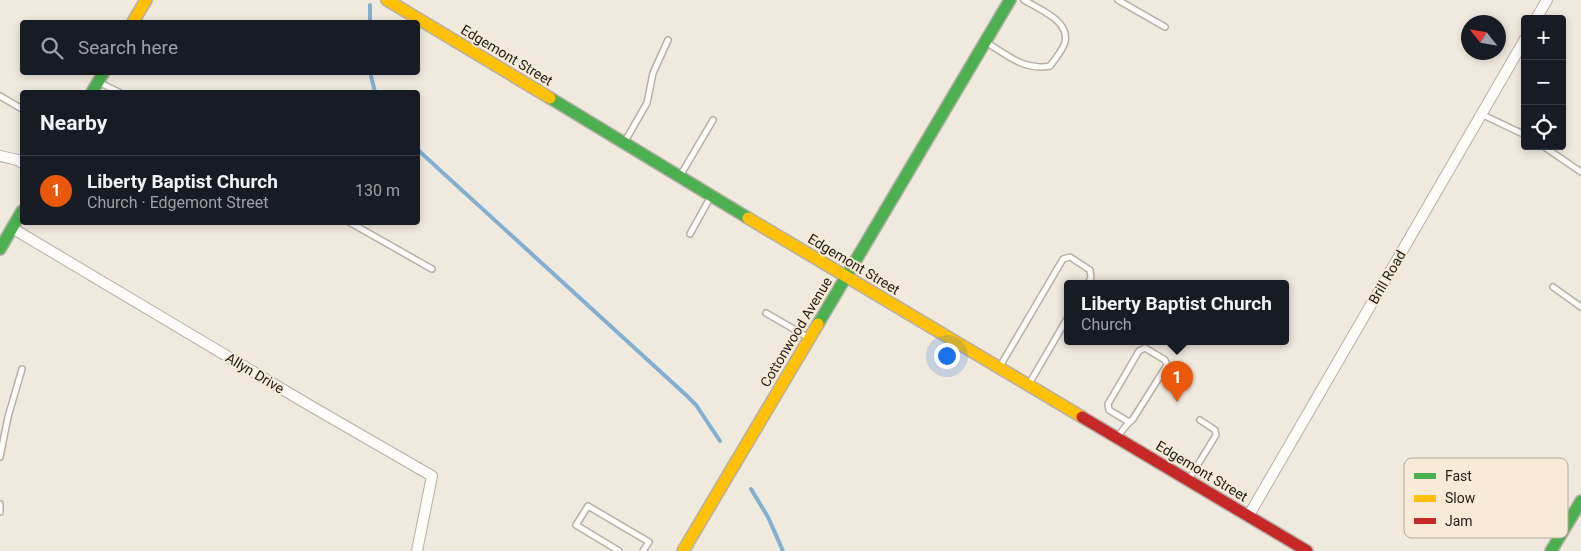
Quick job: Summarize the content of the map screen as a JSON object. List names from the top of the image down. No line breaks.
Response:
{"streets":{"street":["Edgemont Street","Brill Road","Cottonwood Avenue","Allyn Drive"]},"crossings":[["Edgemont Street","Brill Road"],["Edgemont Street","Cottonwood Avenue"]],"legend":["Fast","Slow","Jam"],"north":"top left","page":{"map_buttons":["+","−"],"search":"Search here","heading":"Nearby","list":[{"mark":"1","name":"Liberty Baptist Church","note":"Church · Edgemont Street","value":"130 m"}],"popup":["Liberty Baptist Church","Church"],"pins":"1"}}
